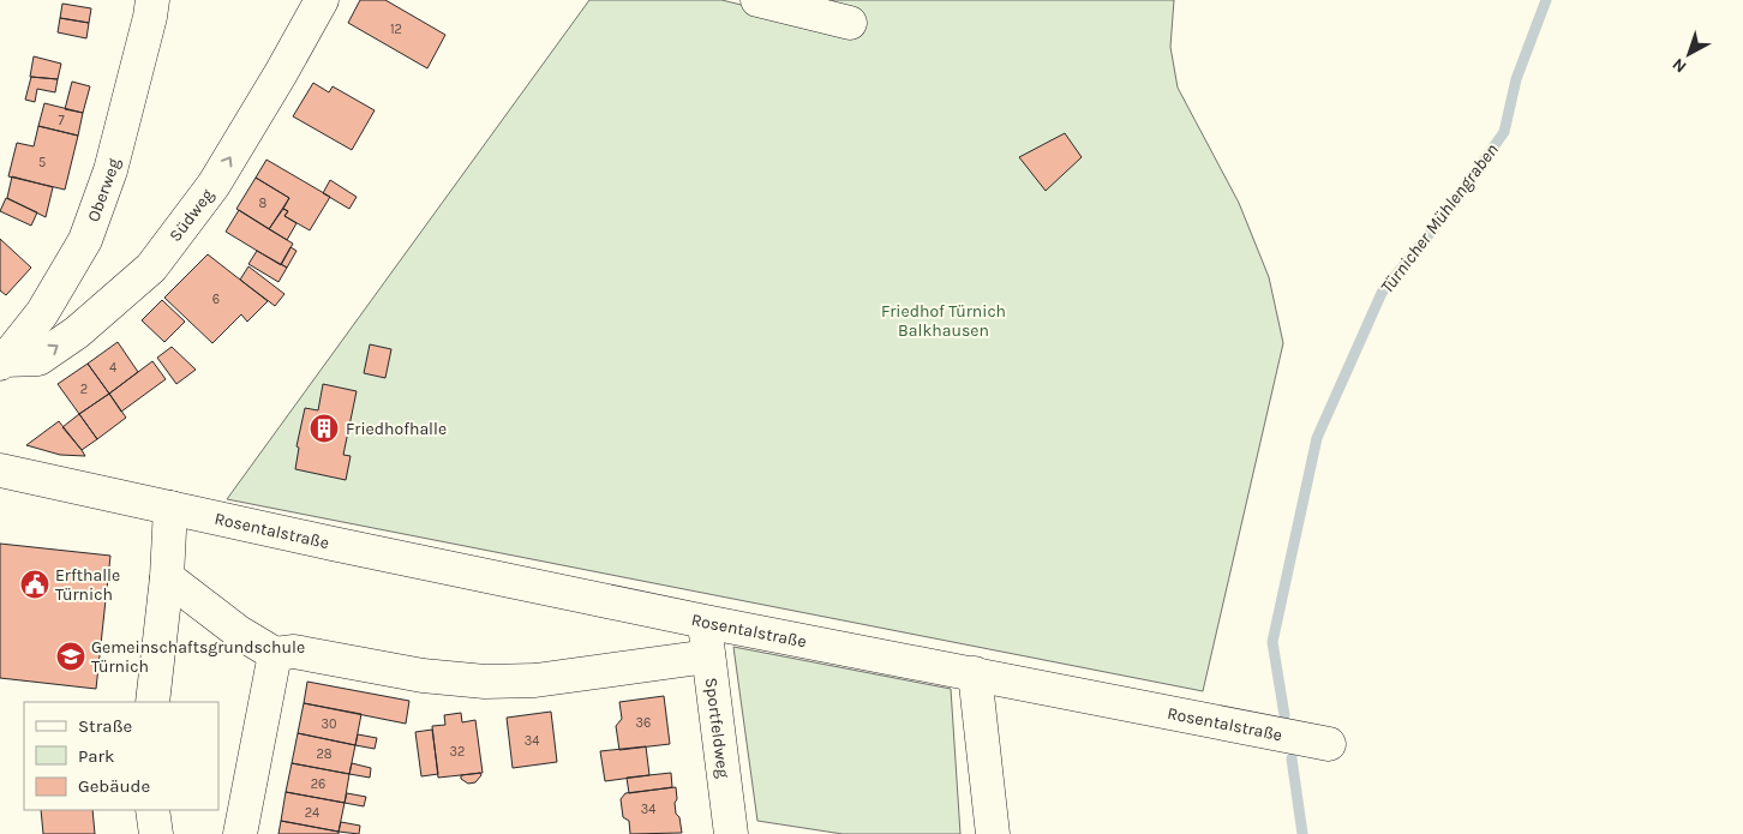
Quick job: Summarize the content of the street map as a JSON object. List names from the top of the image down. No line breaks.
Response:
{"streets":{"street":["Oberweg","Südweg","Rosentalstraße","Sportfeldweg"]},"crossings":[["Oberweg","Südweg"],["Rosentalstraße","Sportfeldweg"]],"one_way":["Südweg"],"water":["Türnicher Mühlengraben"],"parks":["Friedhof Türnich Balkhausen"],"places":{"building":["Friedhofhalle"],"public building":["Erfthalle Türnich"],"school or university":["Gemeinschaftsgrundschule Türnich"]},"house_numbers":["12","7","5","8","6","4","2","36","30","34","32","28","26","34","24"],"legend":["Straße","Park","Gebäude"],"north":"bottom left"}
